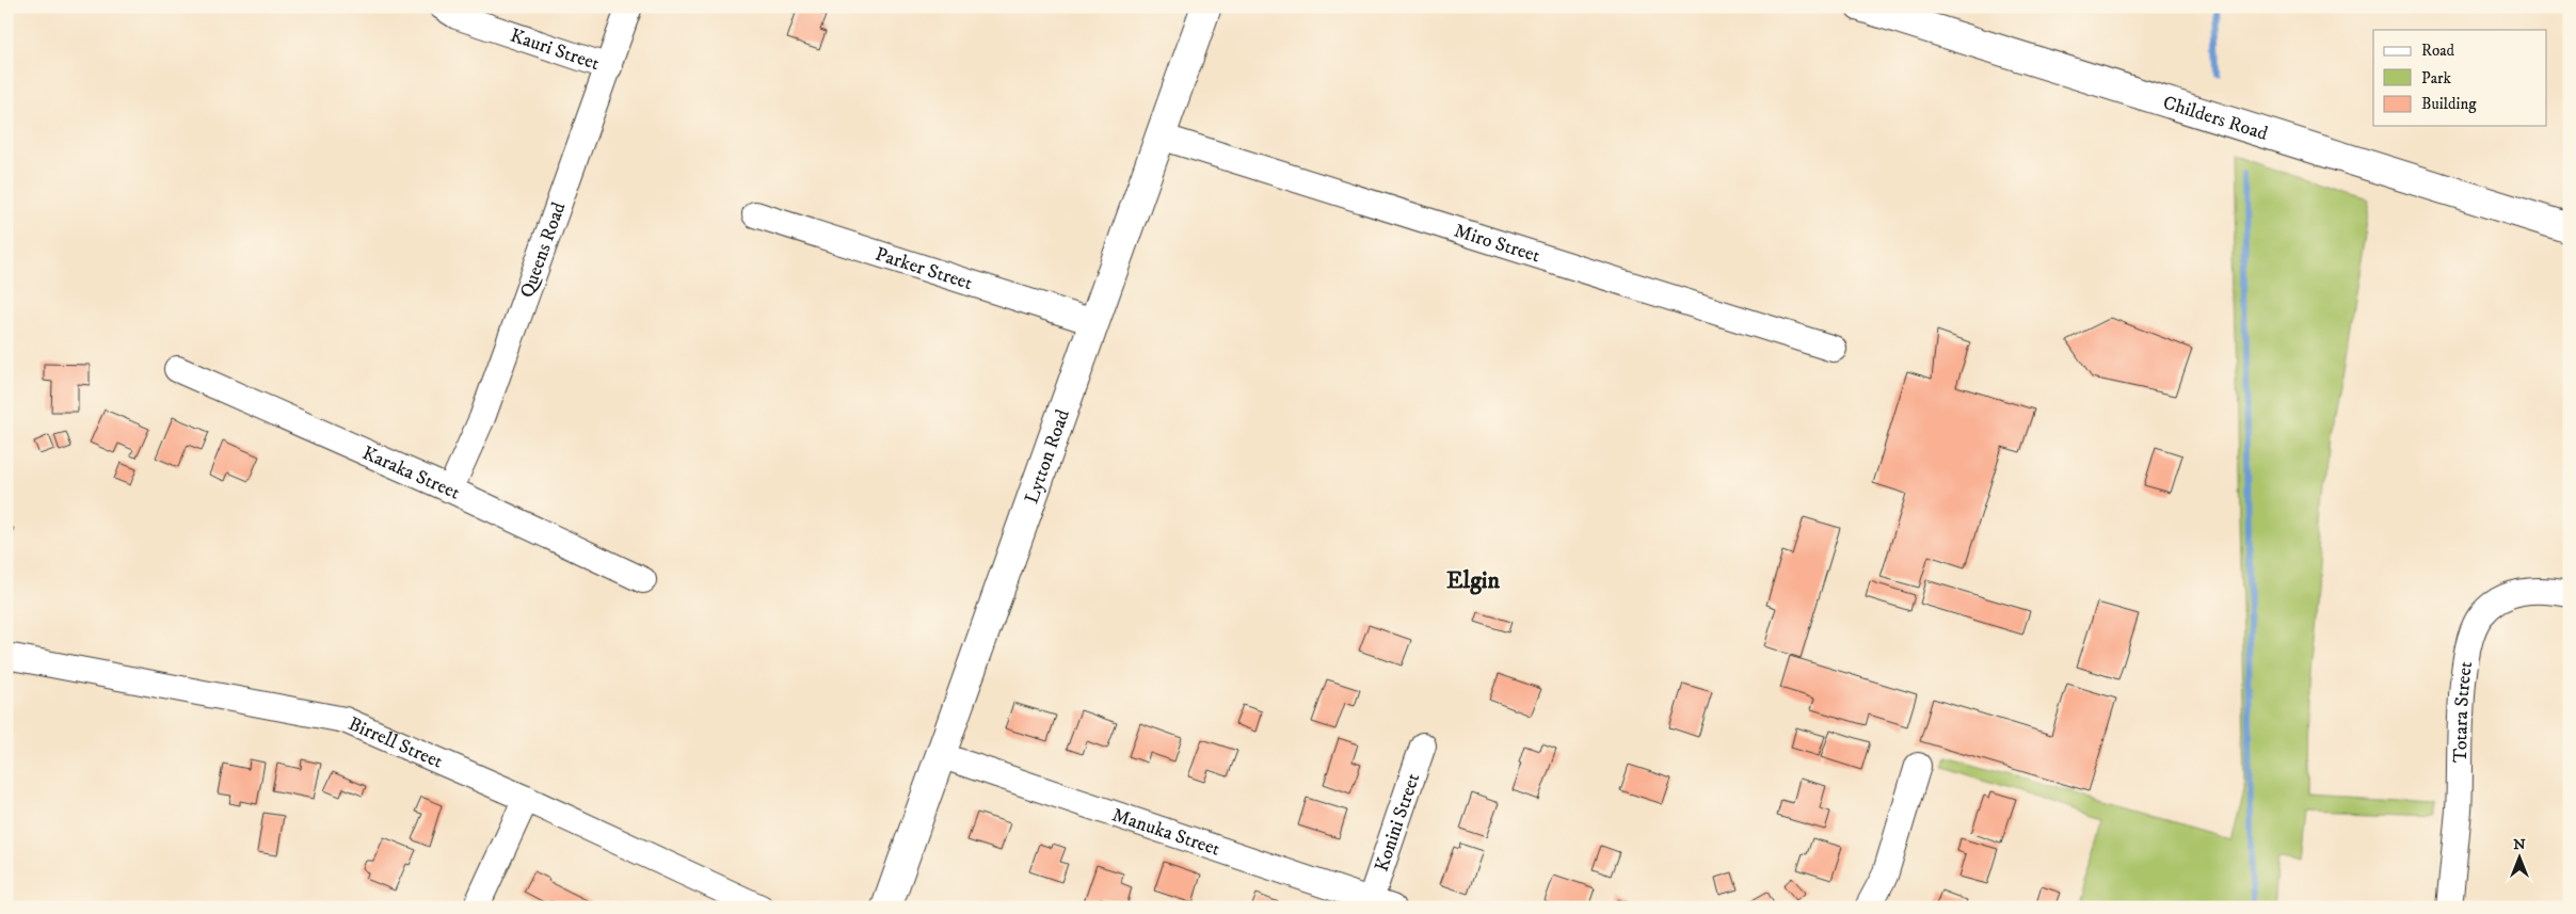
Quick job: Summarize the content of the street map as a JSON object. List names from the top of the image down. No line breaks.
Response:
{"streets":{"main road":["Childers Road","Lytton Road"],"street":["Kauri Street","Miro Street","Queens Road","Parker Street","Karaka Street","Totara Street","Birrell Street","Konini Street","Manuka Street"]},"crossings":[["Kauri Street","Queens Road"],["Miro Street","Lytton Road"],["Queens Road","Karaka Street"],["Parker Street","Lytton Road"],["Lytton Road","Manuka Street"],["Konini Street","Manuka Street"]],"districts":["Elgin"],"legend":["Road","Park","Building"],"north":"top"}
